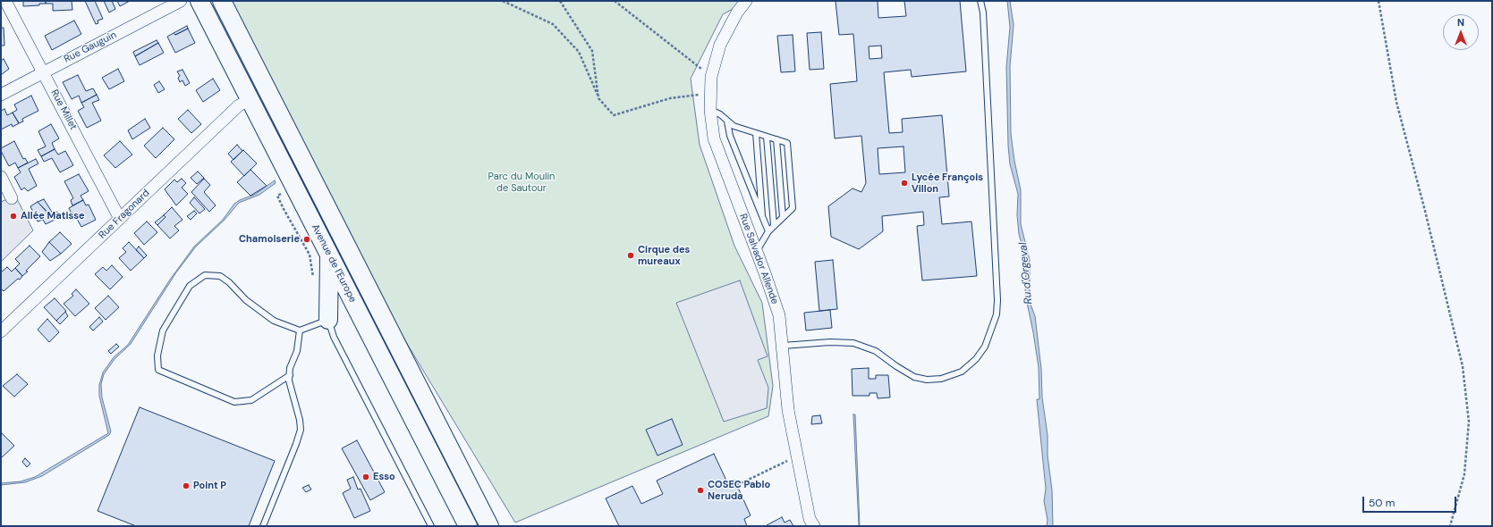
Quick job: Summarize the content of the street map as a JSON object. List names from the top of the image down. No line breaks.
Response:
{"streets":{"main road":["Avenue de l'Europe"],"street":["Rue Gauguin","Rue Millet","Rue Fragonard","Rue Salvador Allende"]},"crossings":[["Rue Gauguin","Rue Millet"],["Rue Millet","Rue Fragonard"],["Rue Fragonard","Avenue de l'Europe"]],"water":["Ru d'Orgeval"],"parks":["Parc du Moulin de Sautour"],"places":["Lycée François Villon","Allée Matisse","Chamoiserie","Cirque des mureaux","Esso","Point P","COSEC Pablo Neruda"],"scale_bar":"50 m","north":"top"}
